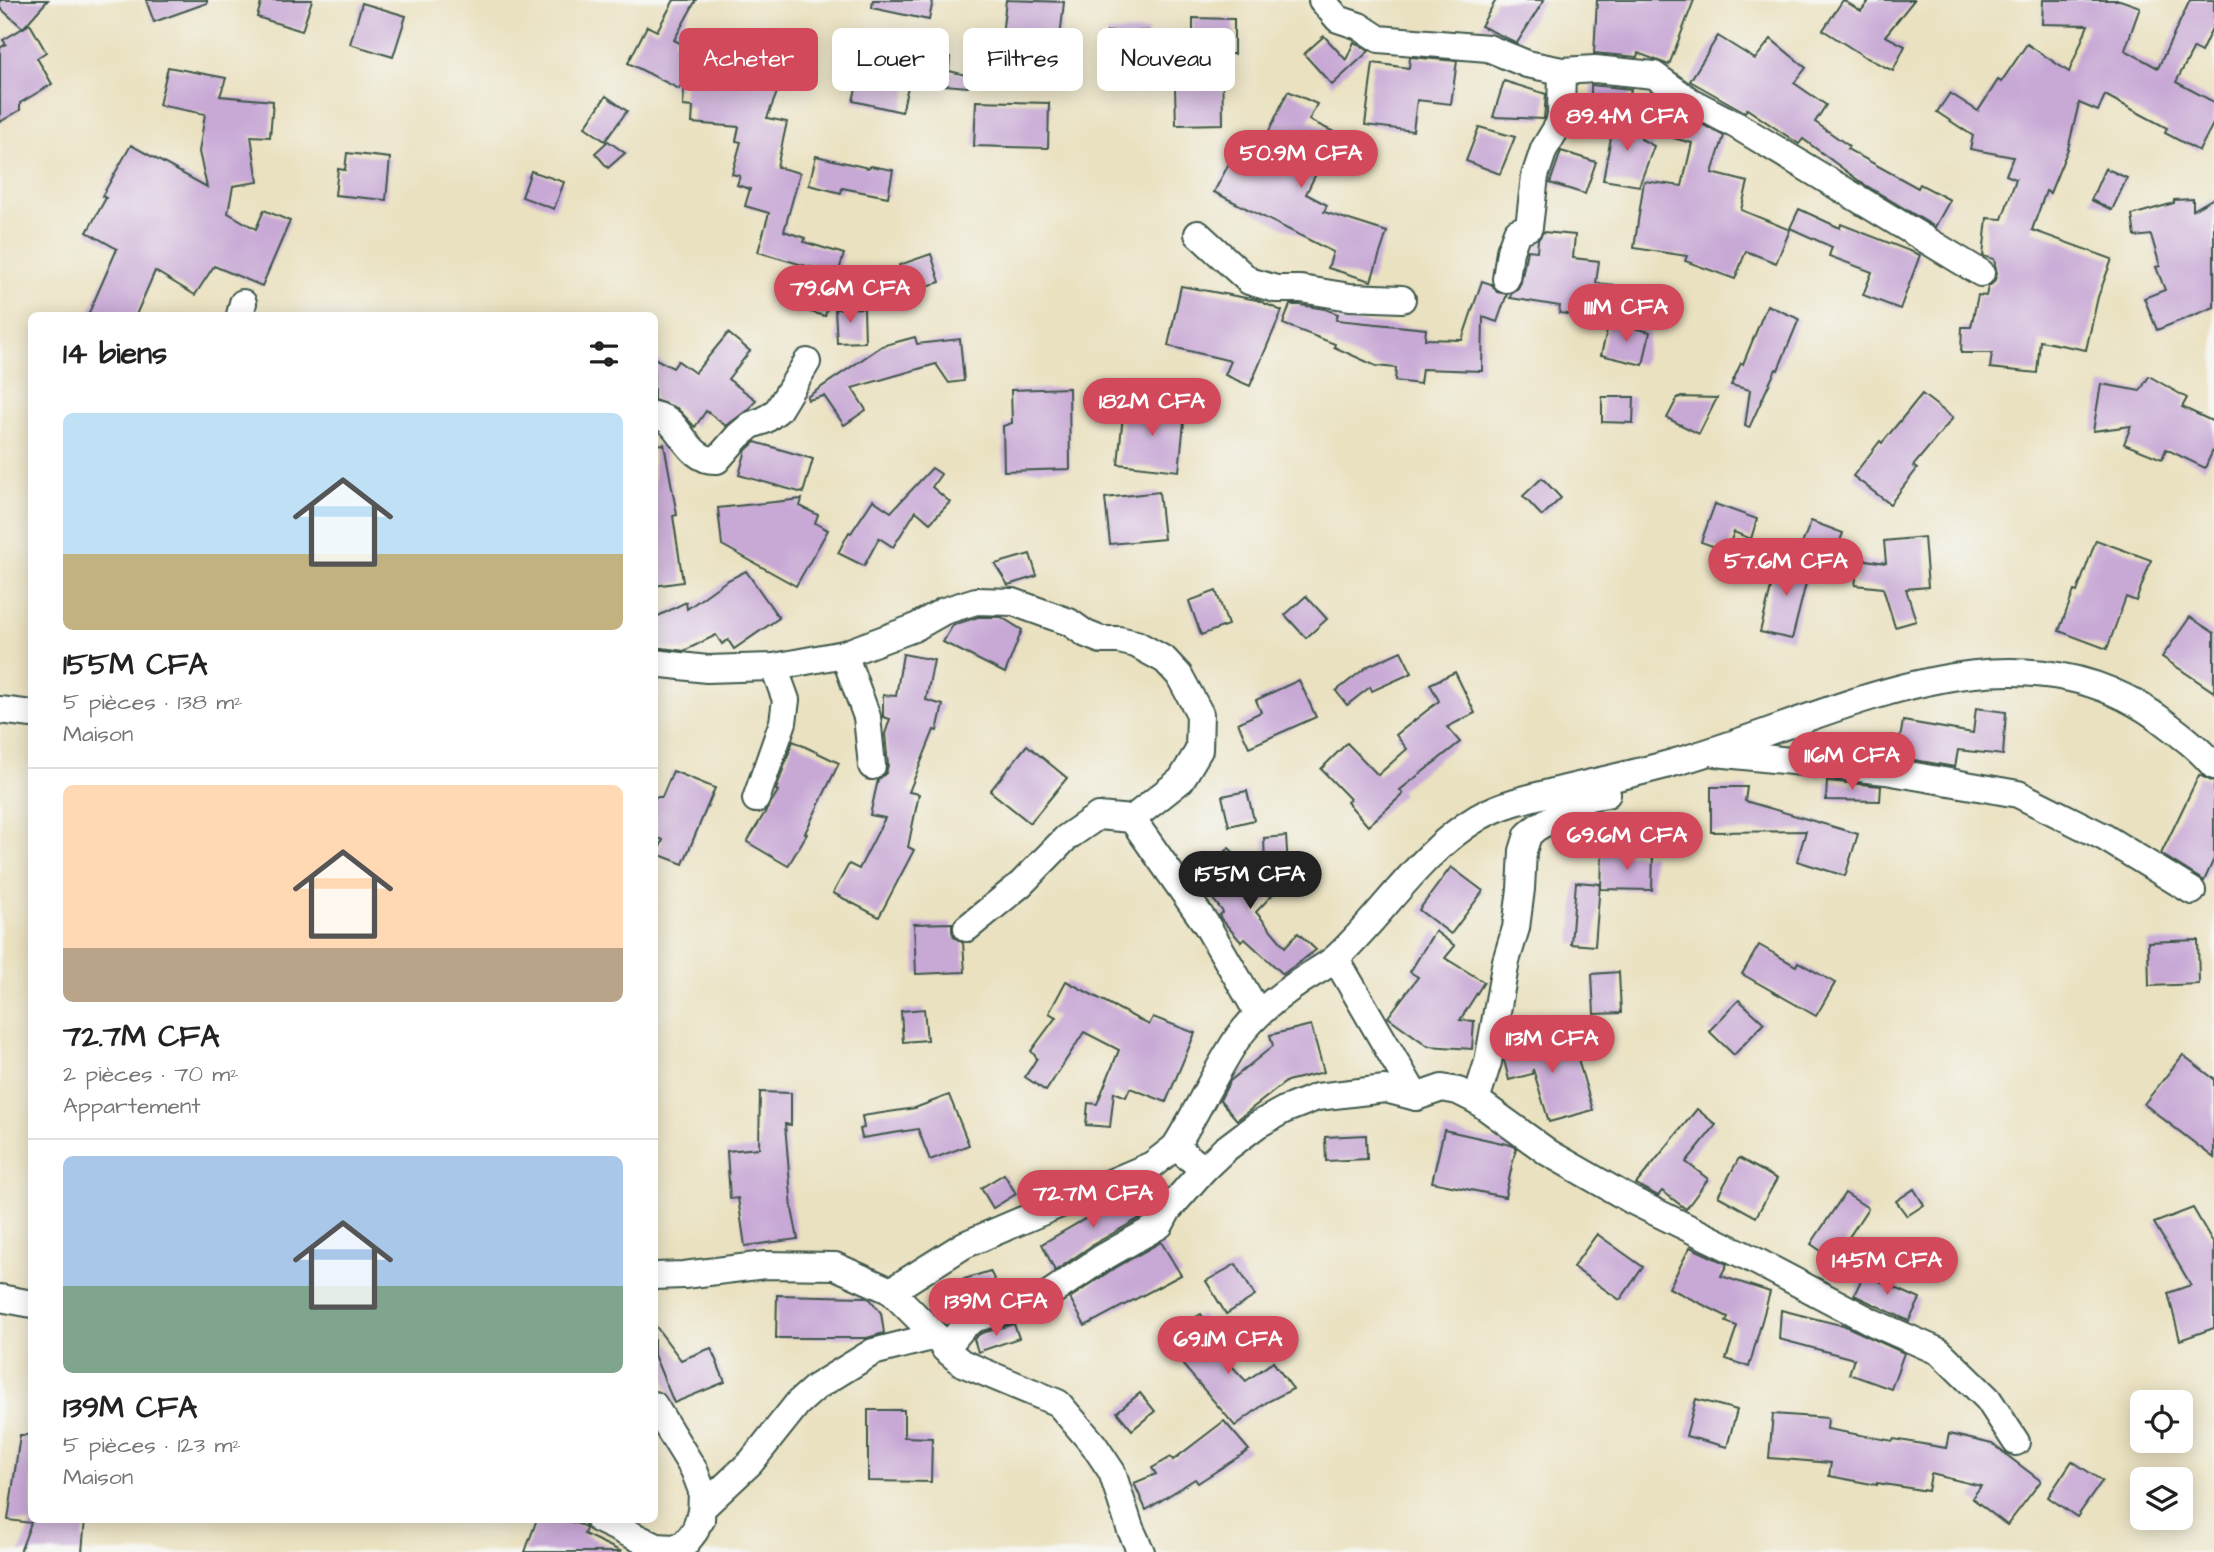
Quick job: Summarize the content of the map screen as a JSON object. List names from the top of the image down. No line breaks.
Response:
{"page":{"chip":["Acheter","Louer","Filtres","Nouveau"],"price":["89.4M CFA","50.9M CFA","79.6M CFA","111M CFA","182M CFA","57.6M CFA","116M CFA","69.6M CFA","155M CFA","113M CFA","72.7M CFA","145M CFA","139M CFA","69.1M CFA"],"heading":"14 biens","list":[{"name":"155M CFA","note":"5 pièces · 138 m² · Maison"},{"name":"72.7M CFA","note":"2 pièces · 70 m² · Appartement"},{"name":"139M CFA","note":"5 pièces · 123 m² · Maison"}]}}
